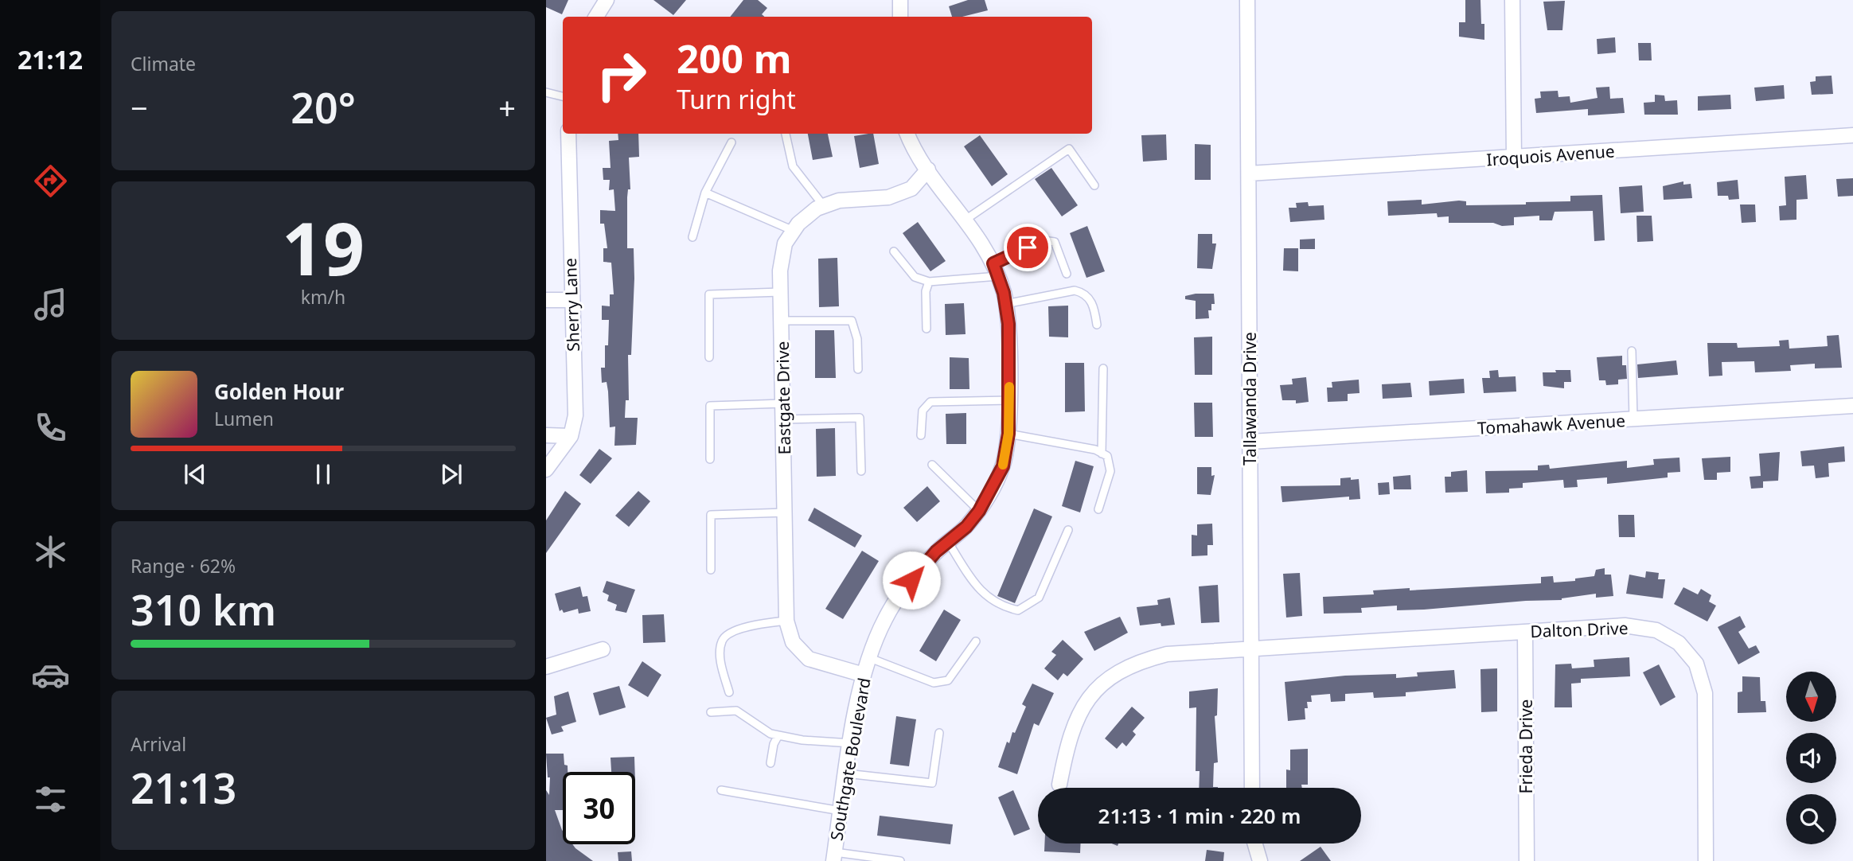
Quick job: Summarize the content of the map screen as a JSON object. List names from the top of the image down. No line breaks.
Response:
{"streets":{"street":["Iroquois Avenue","Sherry Lane","Eastgate Drive","Tallawanda Drive","Tomahawk Avenue","Dalton Drive","Frieda Drive","Southgate Boulevard"]},"crossings":[["Iroquois Avenue","Tallawanda Drive"],["Eastgate Drive","Southgate Boulevard"],["Tallawanda Drive","Tomahawk Avenue"],["Tallawanda Drive","Dalton Drive"],["Dalton Drive","Frieda Drive"]],"north":"bottom","page":{"tabs":"21:12","tile":["Climate",["19","km/h"],["Range · 62%","310 km"],["Arrival","21:13"]],"turn":["200 m","Turn right"],"heat":["−","20°","+"],"song":["Golden Hour","Lumen"],"limit":"30","trip":"21:13 · 1 min · 220 m"}}
